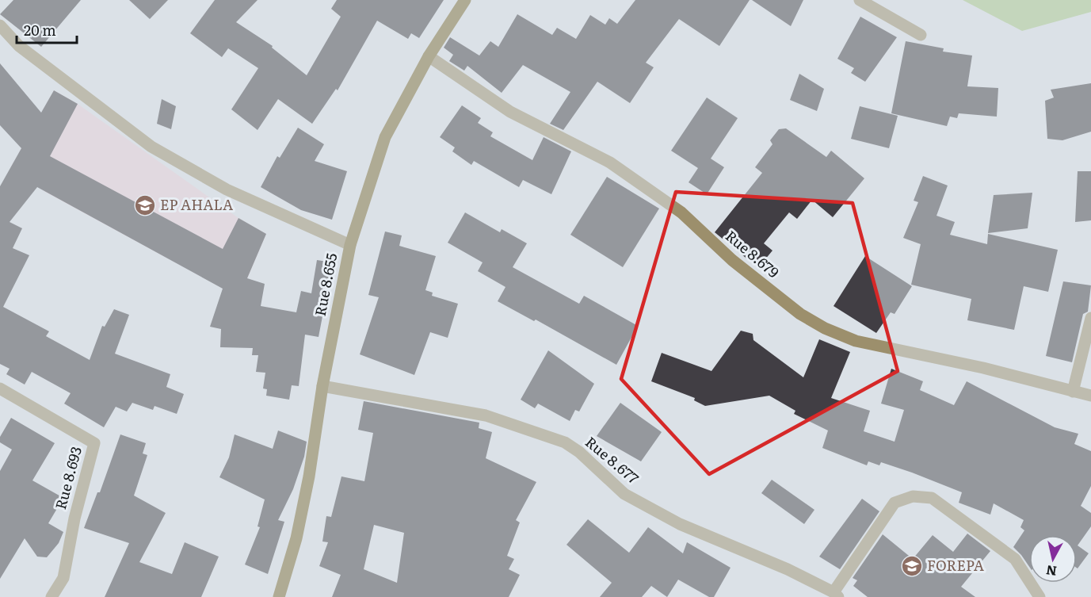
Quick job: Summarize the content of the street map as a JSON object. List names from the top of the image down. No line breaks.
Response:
{"streets":{"street":["Rue 8.679","Rue 8.655","Rue 8.677","Rue 8.693"]},"crossings":[["Rue 8.679","Rue 8.655"],["Rue 8.655","Rue 8.677"]],"places":{"school or university":["EP AHALA","FOREPA"]},"scale_bar":"20 m","north":"bottom"}
